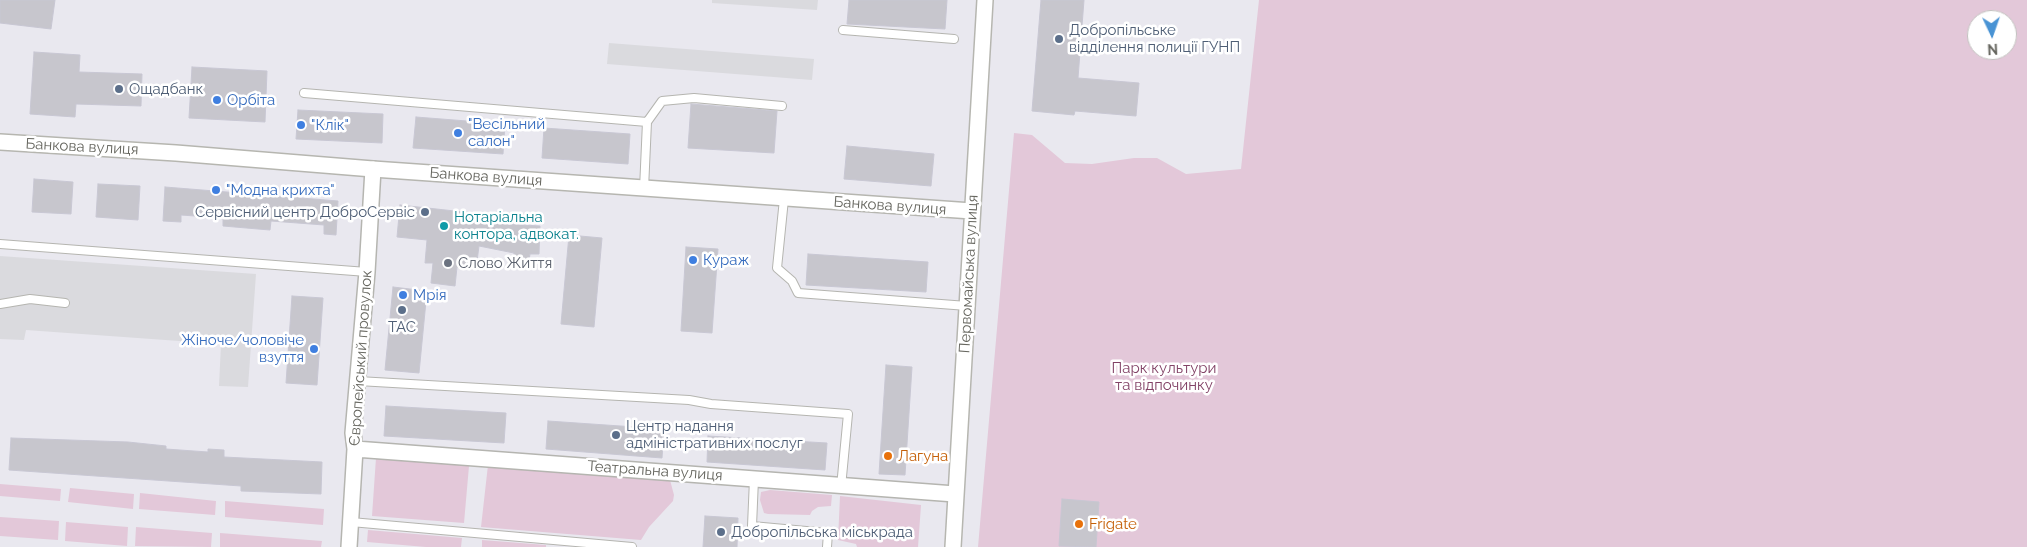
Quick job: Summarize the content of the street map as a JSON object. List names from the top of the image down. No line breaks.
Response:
{"streets":{"street":["Банкова вулиця","Первомайська вулиця","Європейський провулок","Театральна вулиця"]},"crossings":[["Банкова вулиця","Первомайська вулиця"],["Банкова вулиця","Європейський провулок"],["Первомайська вулиця","Театральна вулиця"],["Європейський провулок","Театральна вулиця"]],"parks":["Парк культури та відпочинку"],"places":["Добропільське відділення полиції ГУНП","Ощадбанк","Орбіта","\"Клік\"","\"Весільний салон\"","\"Модна крихта\"","Сервісний центр ДоброСервіс","Нотаріальна контора, адвокат.","Кураж","Слово Життя","Мрія","ТАС","Жіноче/чоловіче взуття","Центр надання адміністративних послуг","Лагуна","Frigate","Добропільська міськрада"],"north":"bottom"}
